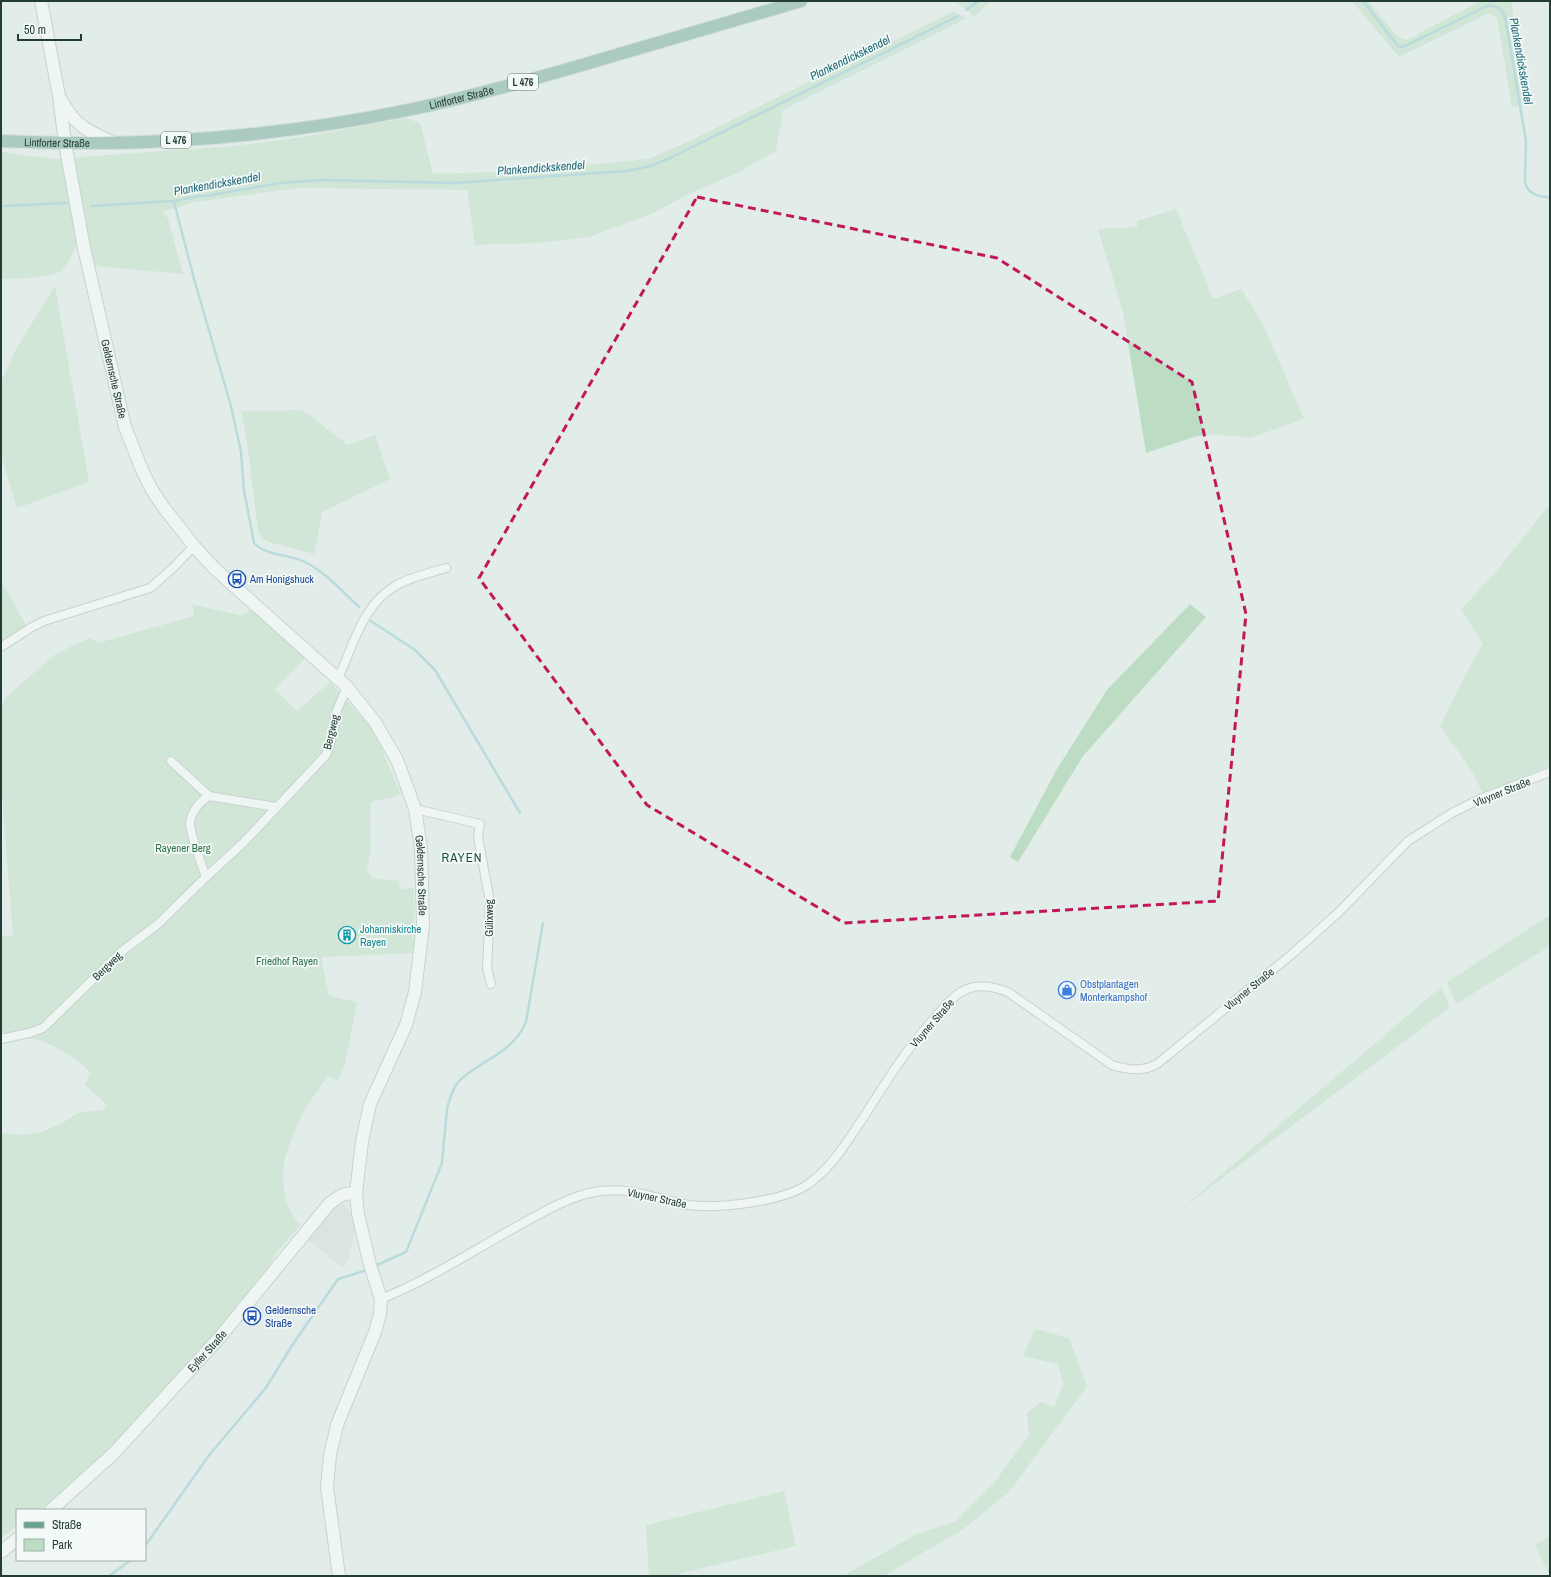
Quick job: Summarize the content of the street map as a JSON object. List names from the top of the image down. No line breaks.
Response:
{"streets":{"main road":["L 476","Lintforter Straße","Geldernsche Straße","Eyller Straße"],"street":["Bergweg","Vluyner Straße","Gülixweg"]},"crossings":[["Lintforter Straße","Geldernsche Straße"],["Geldernsche Straße","Bergweg"],["Geldernsche Straße","Vluyner Straße"],["Geldernsche Straße","Gülixweg"],["Geldernsche Straße","Eyller Straße"]],"districts":["RAYEN"],"water":["Plankendickskendel"],"parks":["Rayener Berg","Friedhof Rayen"],"places":{"bus stop":["Am Honigshuck","Geldernsche Straße"],"building":["Johanniskirche Rayen"],"shop":["Obstplantagen Monterkampshof"]},"legend":["Straße","Park"],"scale_bar":"50 m"}
